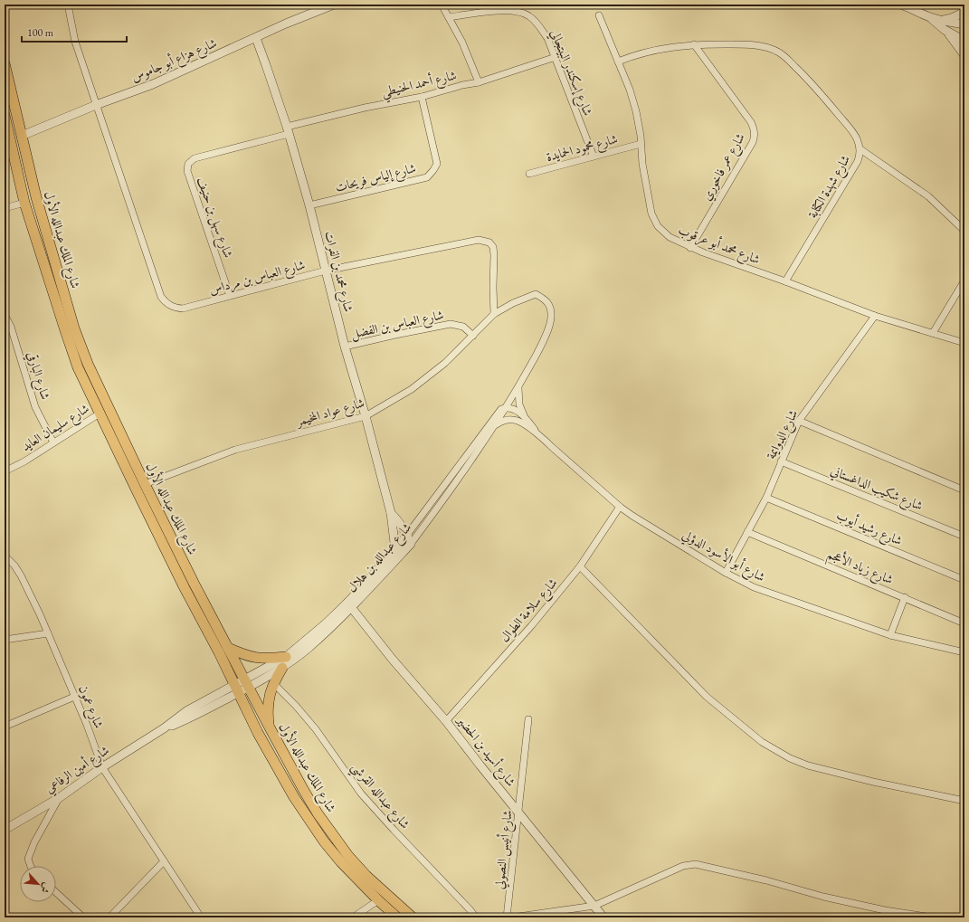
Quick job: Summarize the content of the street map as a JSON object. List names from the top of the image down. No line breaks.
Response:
{"streets":{"main road":["شارع الملك عبدالله الأول"],"street":["شارع هزاع أبو جاموس","شارع إسكندر البيتجالي","شارع أحمد الحنيطي","شارع محمود الحمايدة","شارع عمر فاخوري","شارع إلياس فريحات","شارع شهدة الكتابة","شارع سهل بن حنيف","شارع محمد أبو عرقوب","شارع محمد بن الفرات","شارع العباس بن مرداس","شارع العباس بن الفضل","شارع البارقي","شارع عواد المخيمر","شارع سليمان العايد","شارع الدوايمة","شارع شكيب الداغستاني","شارع رشيد أيوب","شارع أبو الأسود الدؤلي","شارع عبدالله بن هلال","شارع زياد الأعجم","شارع سلامة الطوال","شارع عمون","شارع أسيد بن الحضير","شارع أمين الرفاعي","شارع عبدالله القرشي","شارع أنيس النصولي"]},"crossings":[["شارع هزاع أبو جاموس","شارع الملك عبدالله الأول"],["شارع هزاع أبو جاموس","شارع محمد بن الفرات"],["شارع هزاع أبو جاموس","شارع العباس بن مرداس"],["شارع إسكندر البيتجالي","شارع أحمد الحنيطي"],["شارع إسكندر البيتجالي","شارع محمود الحمايدة"],["شارع أحمد الحنيطي","شارع إلياس فريحات"],["شارع أحمد الحنيطي","شارع سهل بن حنيف"],["شارع أحمد الحنيطي","شارع محمد بن الفرات"],["شارع محمود الحمايدة","شارع محمد أبو عرقوب"],["شارع عمر فاخوري","شارع شهدة الكتابة"],["شارع عمر فاخوري","شارع محمد أبو عرقوب"],["شارع إلياس فريحات","شارع محمد بن الفرات"],["شارع شهدة الكتابة","شارع محمد أبو عرقوب"],["شارع سهل بن حنيف","شارع محمد بن الفرات"],["شارع سهل بن حنيف","شارع العباس بن مرداس"],["شارع الملك عبدالله الأول","شارع عواد المخيمر"],["شارع الملك عبدالله الأول","شارع سليمان العايد"],["شارع الملك عبدالله الأول","شارع عبدالله بن هلال"],["شارع الملك عبدالله الأول","شارع أمين الرفاعي"],["شارع محمد أبو عرقوب","شارع الدوايمة"],["شارع محمد بن الفرات","شارع العباس بن مرداس"],["شارع محمد بن الفرات","شارع العباس بن الفضل"],["شارع محمد بن الفرات","شارع عواد المخيمر"],["شارع محمد بن الفرات","شارع عبدالله بن هلال"],["شارع العباس بن مرداس","شارع عواد المخيمر"],["شارع العباس بن الفضل","شارع عواد المخيمر"],["شارع البارقي","شارع سليمان العايد"],["شارع عواد المخيمر","شارع عبدالله بن هلال"],["شارع الدوايمة","شارع شكيب الداغستاني"],["شارع الدوايمة","شارع رشيد أيوب"],["شارع الدوايمة","شارع أبو الأسود الدؤلي"],["شارع الدوايمة","شارع زياد الأعجم"],["شارع أبو الأسود الدؤلي","شارع سلامة الطوال"],["شارع عبدالله بن هلال","شارع أسيد بن الحضير"],["شارع عبدالله بن هلال","شارع أمين الرفاعي"],["شارع سلامة الطوال","شارع أسيد بن الحضير"],["شارع عمون","شارع أمين الرفاعي"],["شارع أسيد بن الحضير","شارع أنيس النصولي"]],"scale_bar":"100 m","north":"bottom right"}
